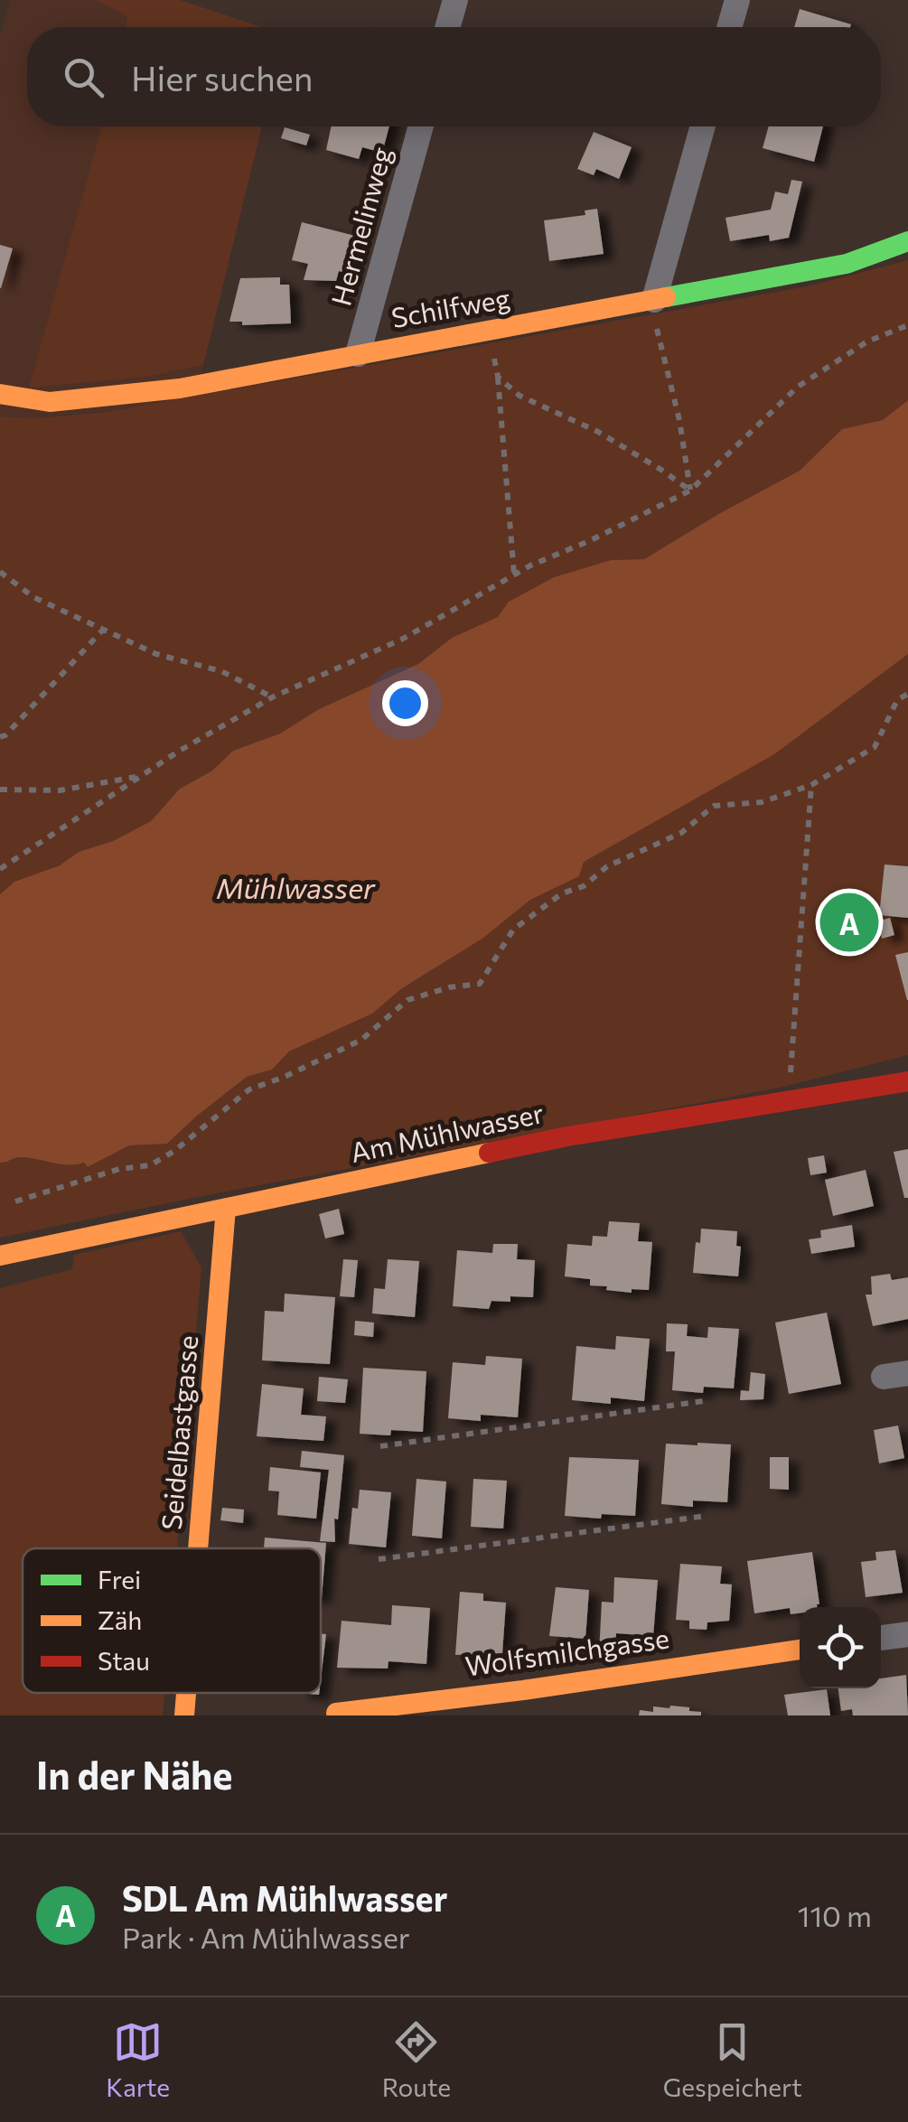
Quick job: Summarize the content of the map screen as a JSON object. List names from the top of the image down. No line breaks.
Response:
{"streets":{"street":["Hermelinweg","Schilfweg","Am Mühlwasser","Seidelbastgasse","Wolfsmilchgasse"]},"crossings":[["Hermelinweg","Schilfweg"],["Am Mühlwasser","Seidelbastgasse"]],"water":["Mühlwasser"],"legend":["Frei","Zäh","Stau"],"page":{"search":"Hier suchen","pins":"A","heading":"In der Nähe","list":[{"mark":"A","name":"SDL Am Mühlwasser","note":"Park · Am Mühlwasser","value":"110 m"}],"nav":["Karte","Route","Gespeichert"]}}
